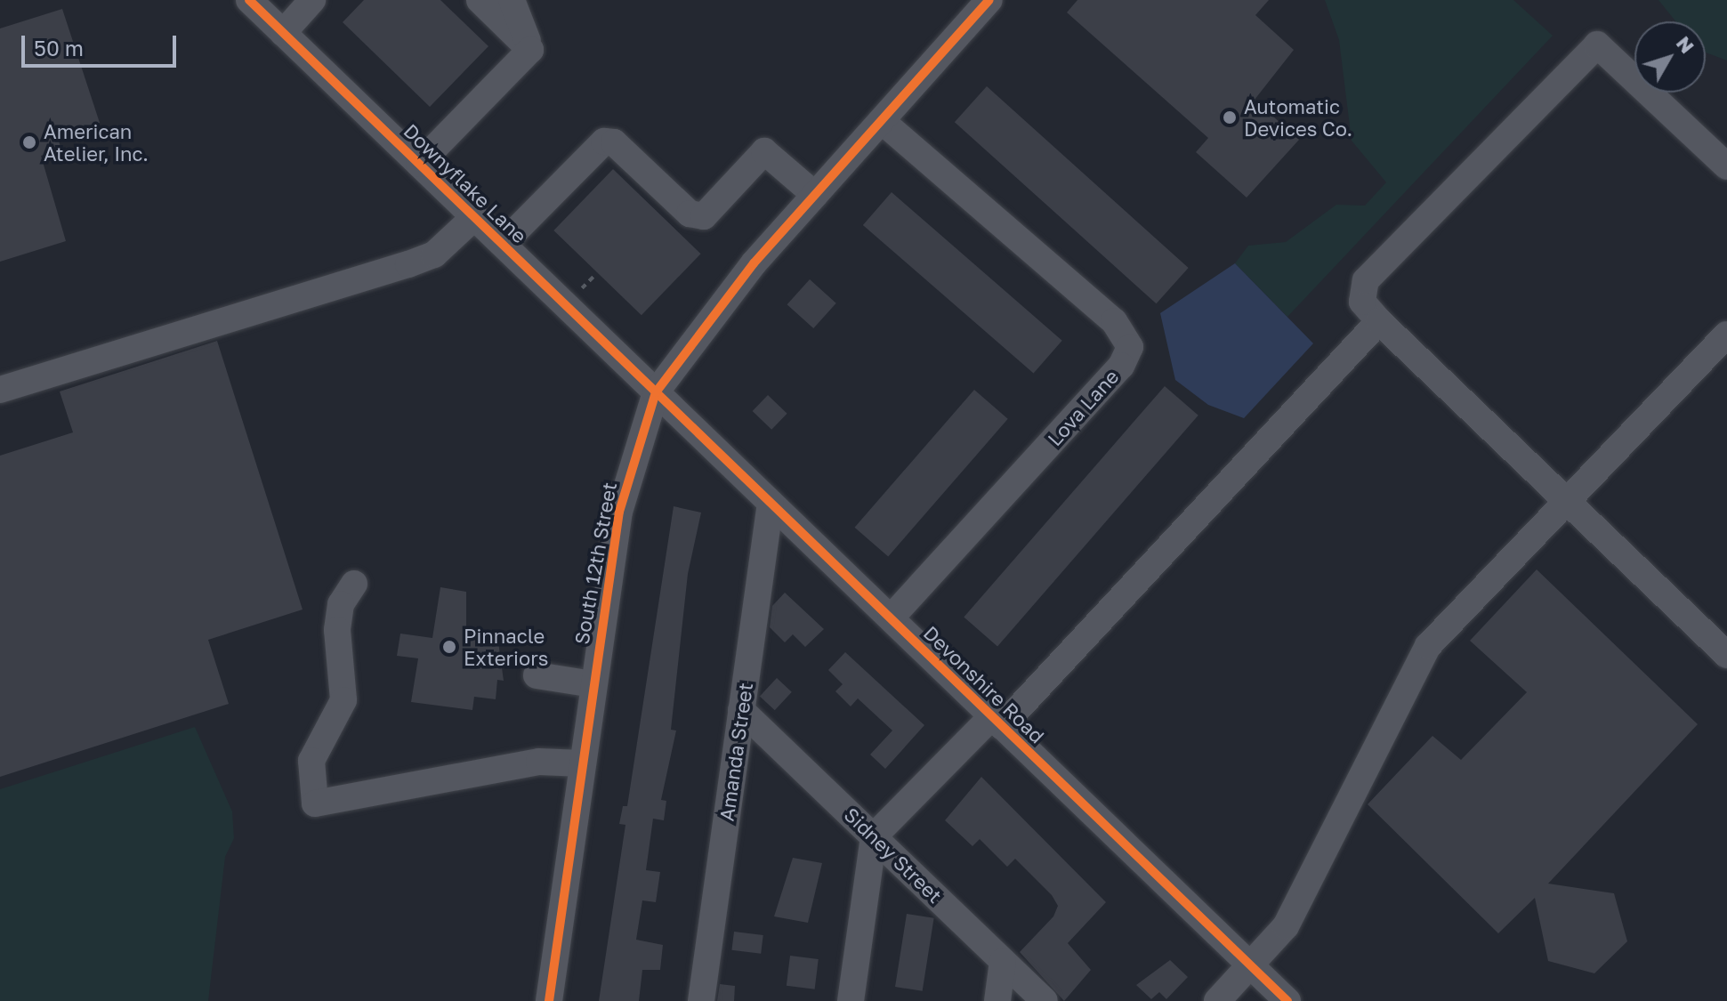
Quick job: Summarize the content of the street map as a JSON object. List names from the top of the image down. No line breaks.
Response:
{"streets":{"street":["Downyflake Lane","Lova Lane","South 12th Street","Devonshire Road","Amanda Street","Sidney Street"]},"crossings":[["Downyflake Lane","South 12th Street"],["Downyflake Lane","Devonshire Road"],["Lova Lane","South 12th Street"],["Lova Lane","Devonshire Road"],["South 12th Street","Devonshire Road"],["Devonshire Road","Amanda Street"],["Amanda Street","Sidney Street"]],"places":["Automatic Devices Co.","American Atelier, Inc.","Pinnacle Exteriors"],"scale_bar":"50 m","north":"top right"}
